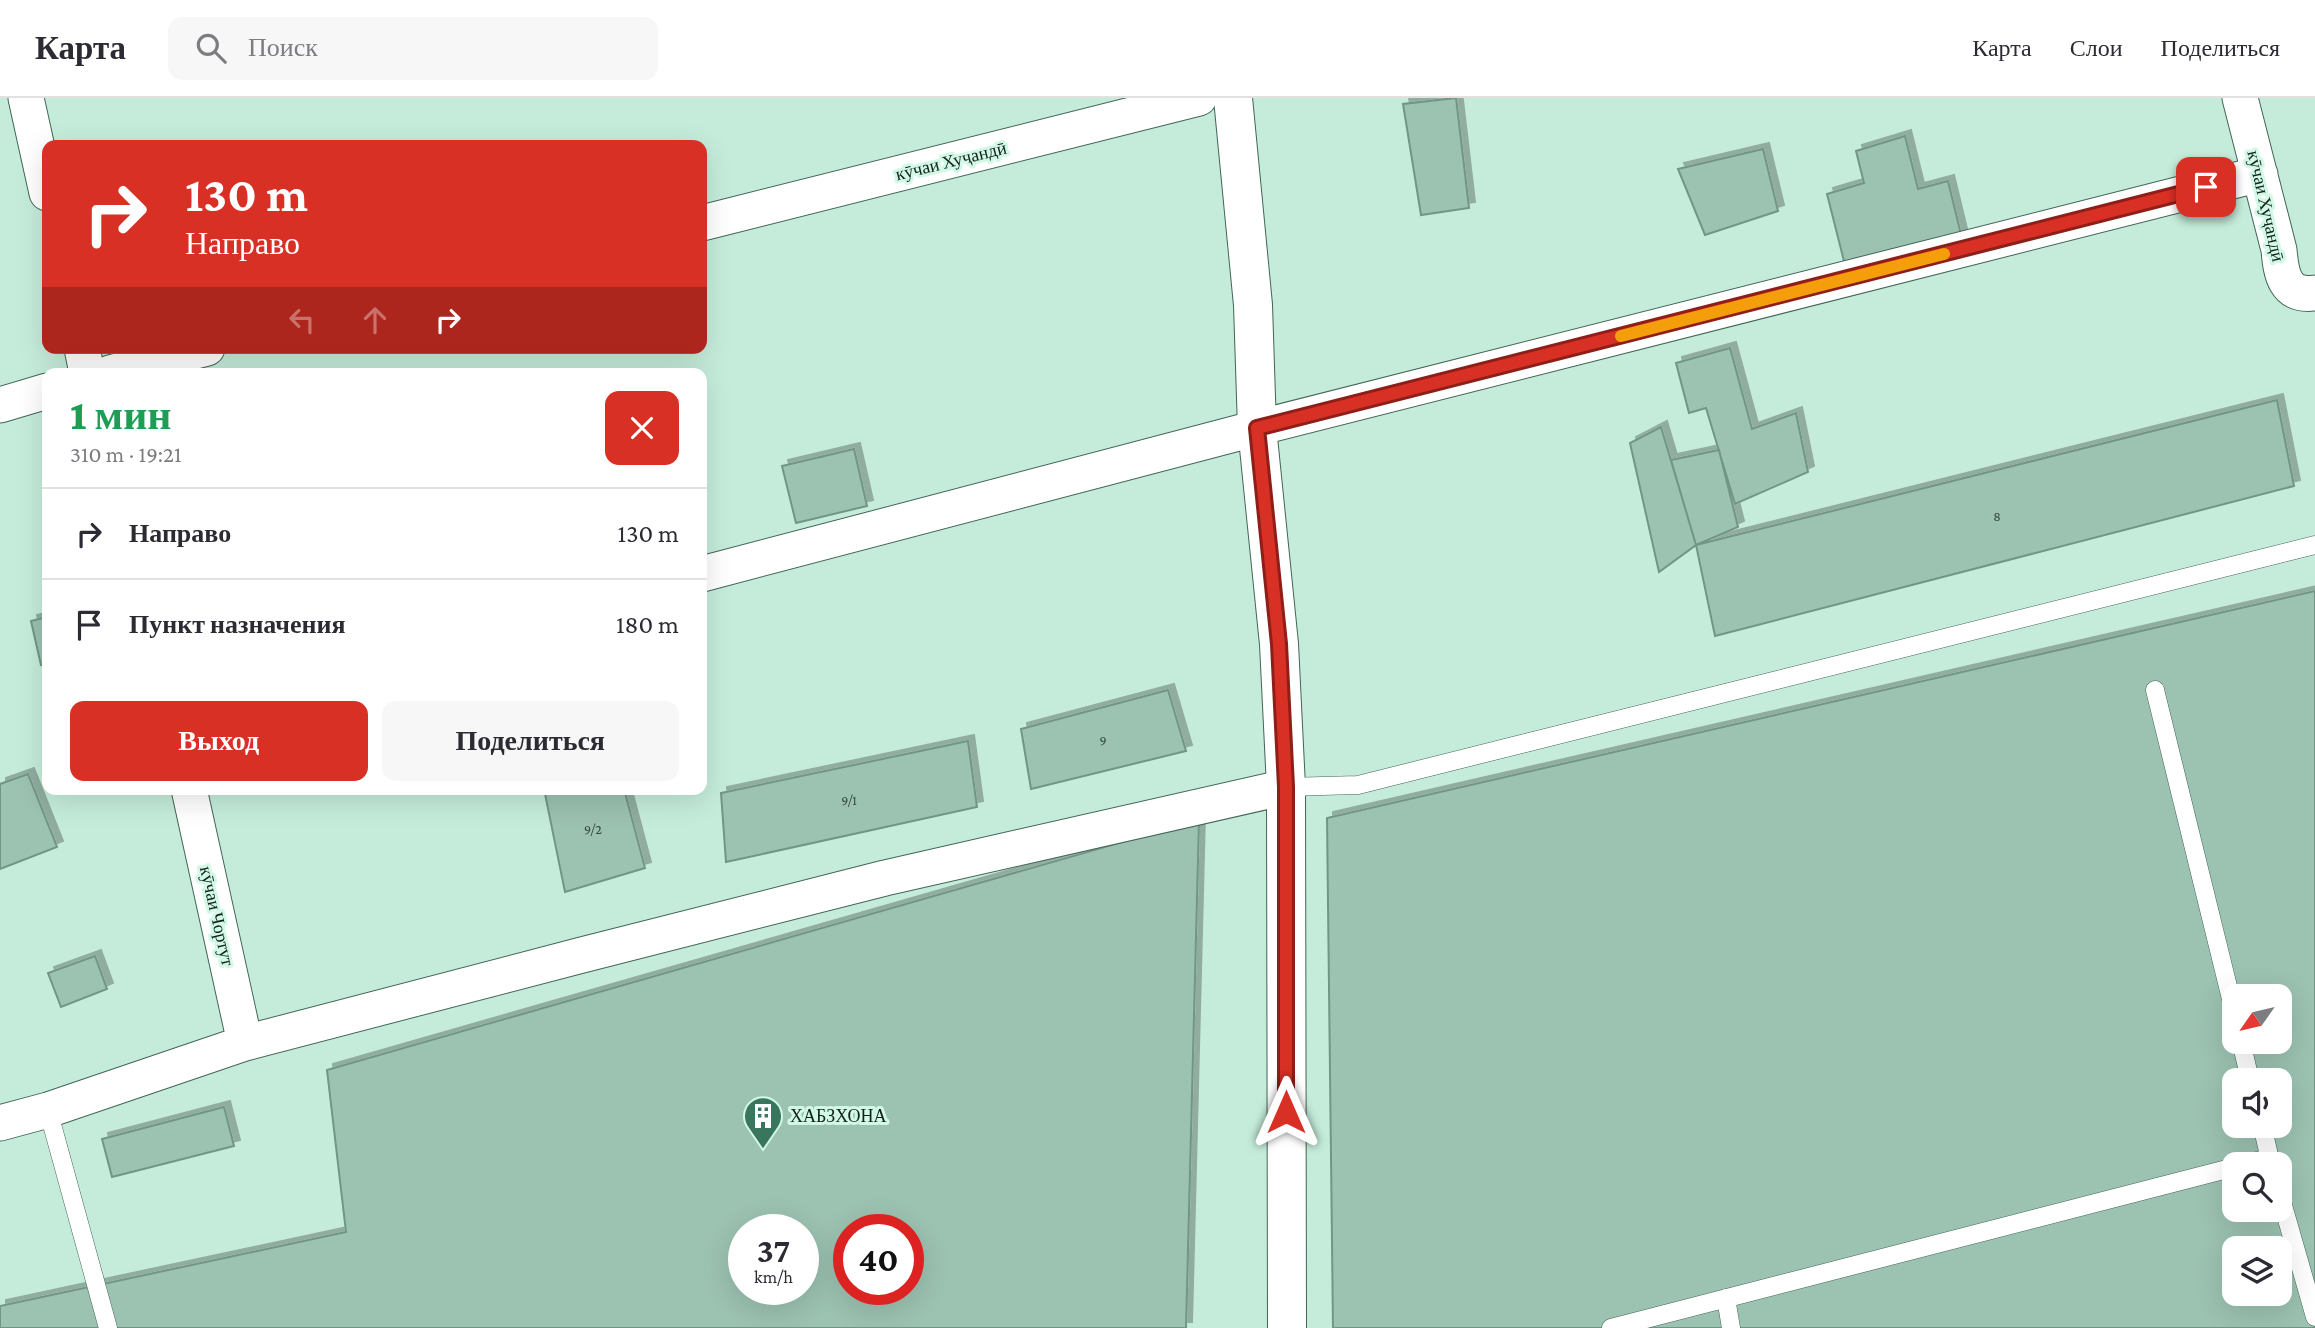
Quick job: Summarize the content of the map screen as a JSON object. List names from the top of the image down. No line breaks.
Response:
{"streets":{"street":["кӯчаи Хуҷандӣ","кӯчаи Чортут"]},"places":{"building":["ХАБЗХОНА"]},"house_numbers":["8","9","9/1","9/2"],"north":"bottom left","page":{"header":"Карта","search":"Поиск","nav":["Карта","Слои","Поделиться"],"turn":["130 m","Направо"],"heading":["1 мин","310 m · 19:21"],"list":[{"name":"Направо","value":"130 m"},{"name":"Пункт назначения","value":"180 m"}],"buttons":["Выход","Поделиться"],"speed":"37 km/h","limit":"40"}}
